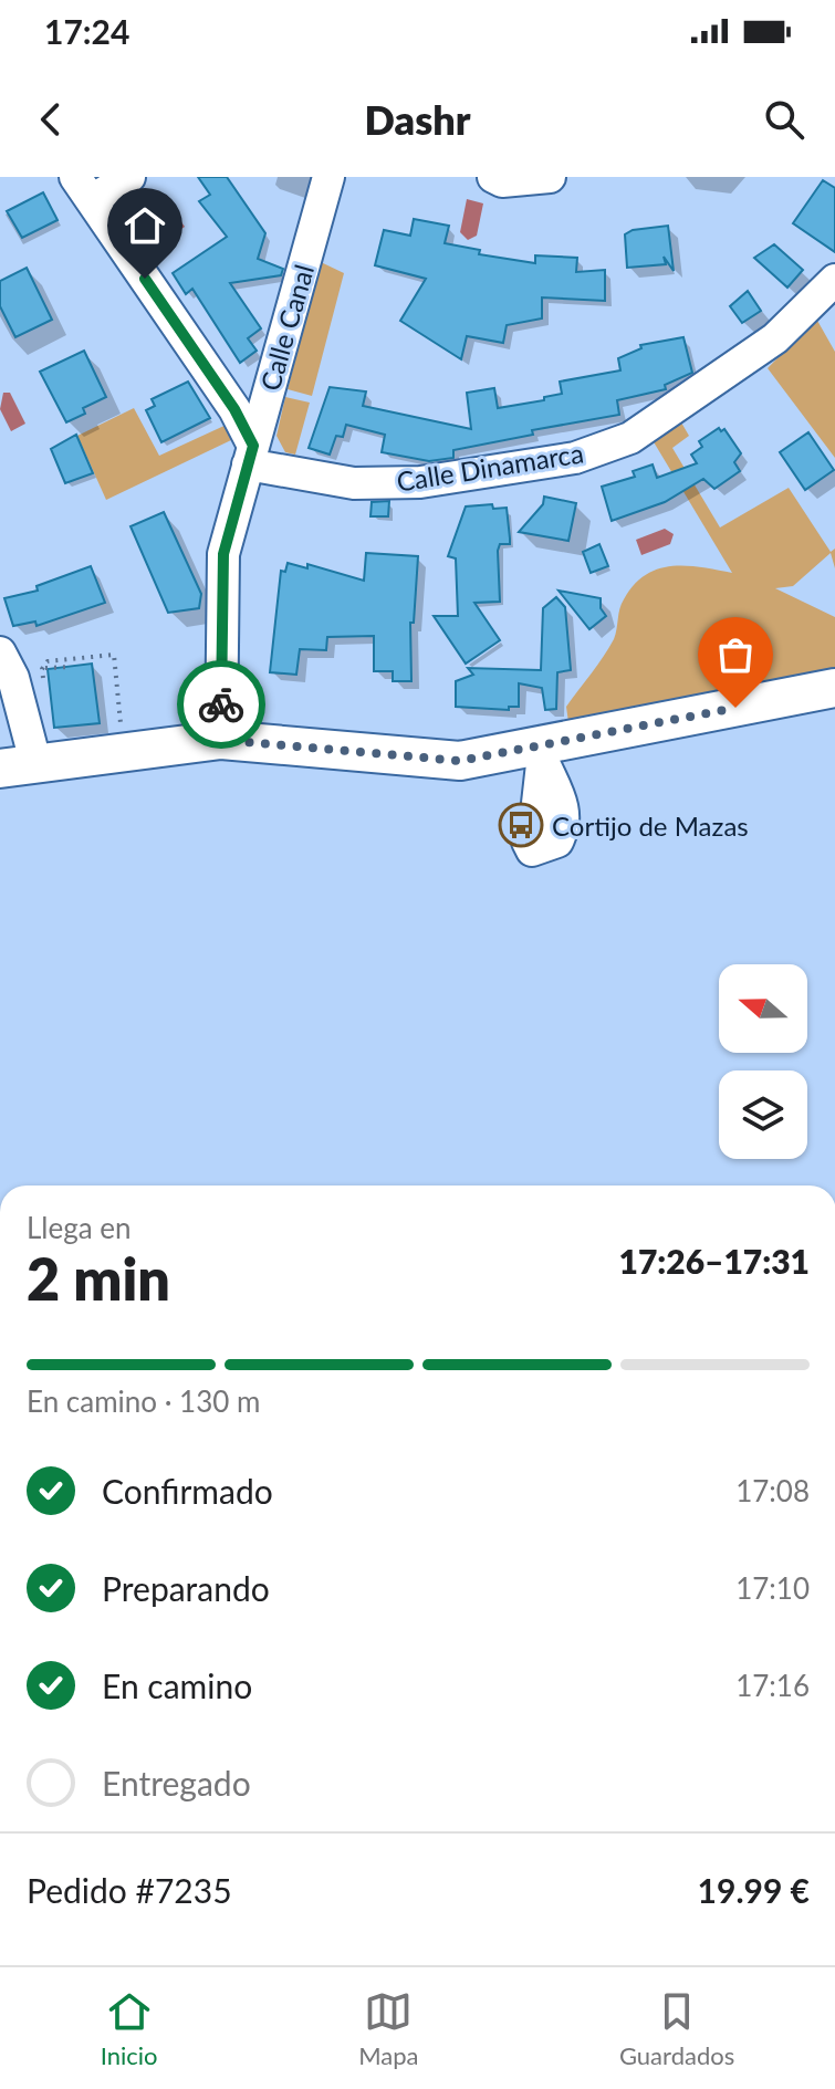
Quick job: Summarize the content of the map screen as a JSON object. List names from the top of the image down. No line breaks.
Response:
{"streets":{"street":["Calle Canal","Calle Dinamarca"]},"crossings":[["Calle Canal","Calle Dinamarca"]],"places":{"bus stop":["Cortijo de Mazas"]},"north":"left","page":{"status":"17:24","header":"Dashr","heading":["2 min","Llega en","17:26–17:31"],"panel":["Pedido #7235","19.99 €"],"bar":"En camino · 130 m","list":[["Confirmado","17:08"],["Preparando","17:10"],["En camino","17:16"],"Entregado"],"tabs":["Inicio","Mapa","Guardados"]}}
